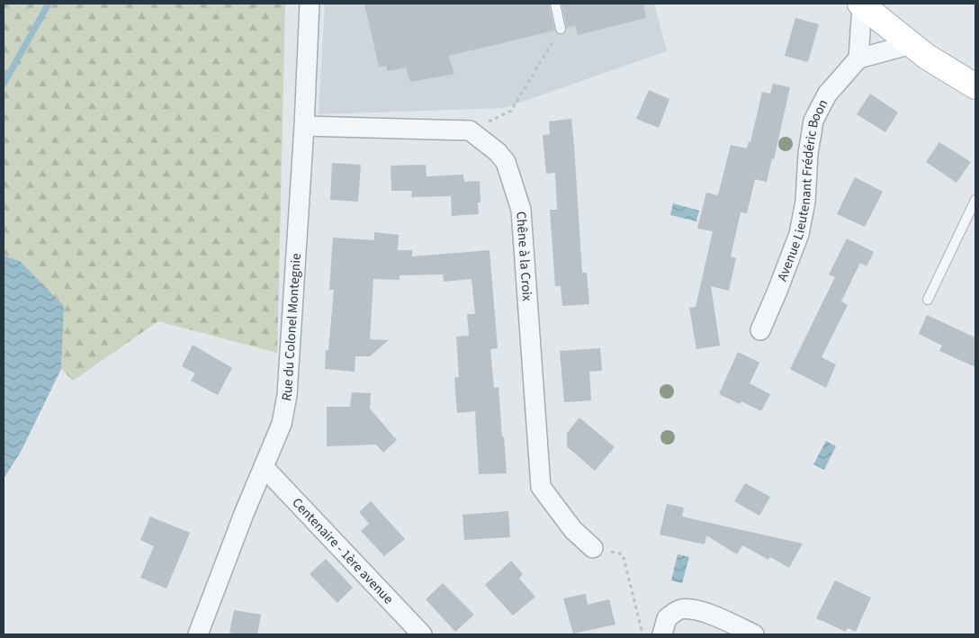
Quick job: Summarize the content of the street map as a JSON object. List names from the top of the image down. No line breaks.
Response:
{"streets":{"street":["Avenue Lieutenant Frédéric Boon","Chêne à la Croix","Rue du Colonel Montegnie","Centenaire - 1ère avenue"]},"crossings":[["Rue du Colonel Montegnie","Centenaire - 1ère avenue"]]}
